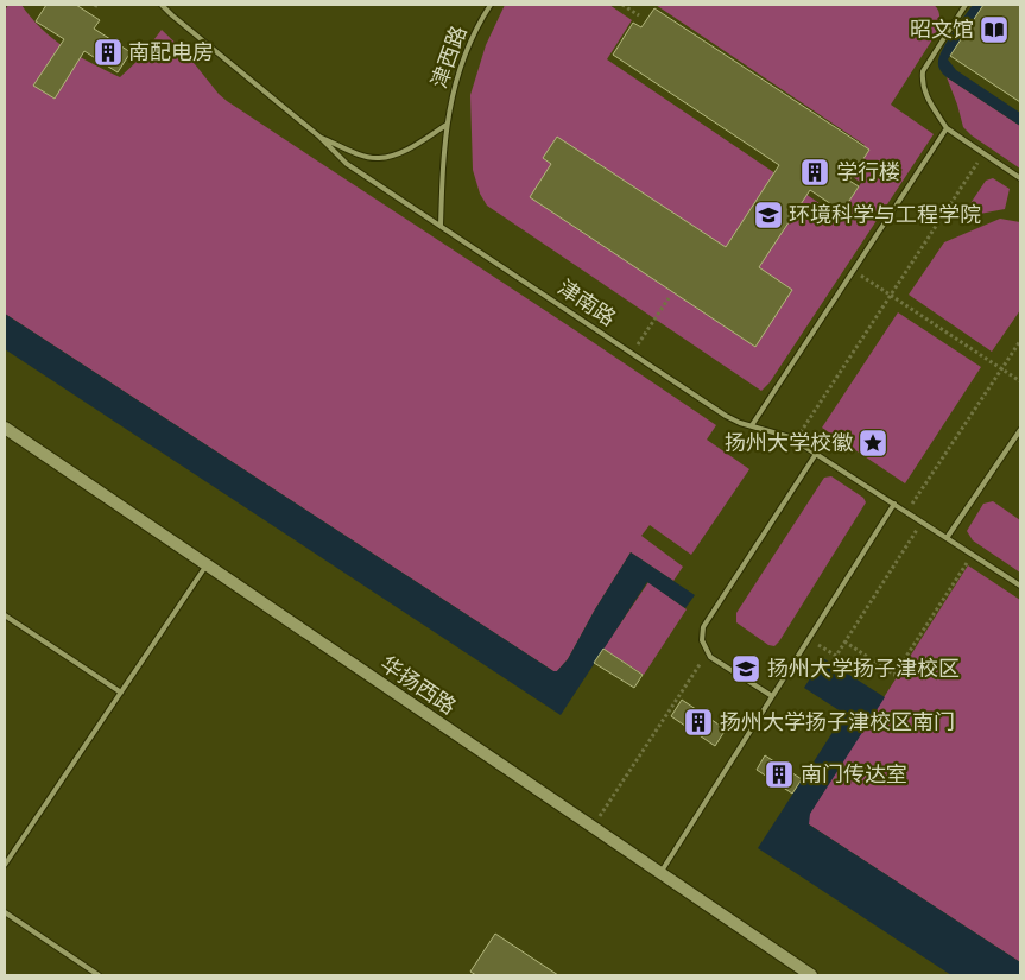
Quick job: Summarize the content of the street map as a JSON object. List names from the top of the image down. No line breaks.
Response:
{"streets":{"main road":["华扬西路"],"lane":["津西路","津南路"]},"crossings":[["津西路","津南路"]],"places":{"library":["昭文馆"],"building":["南配电房","学行楼","扬州大学扬子津校区南门","南门传达室"],"school or university":["环境科学与工程学院","扬州大学扬子津校区"],"place":["扬州大学校徽"]}}
